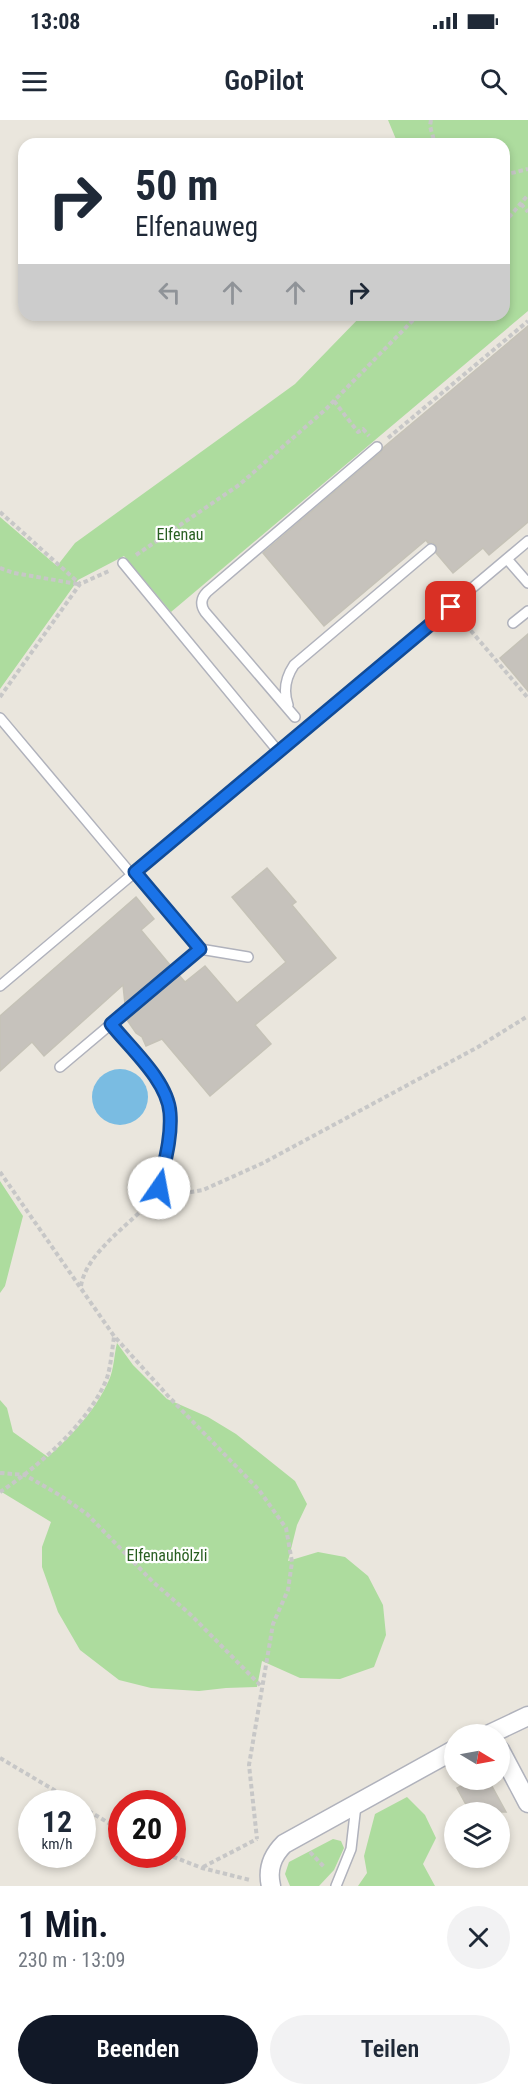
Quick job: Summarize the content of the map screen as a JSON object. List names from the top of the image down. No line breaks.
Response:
{"parks":["Elfenau","Elfenauhölzli"],"north":"right","page":{"status":"13:08","header":"GoPilot","turn":["50 m","Elfenauweg"],"speed":"12 km/h","limit":"20","heading":["1 Min.","230 m · 13:09"],"buttons":["Beenden","Teilen"]}}
